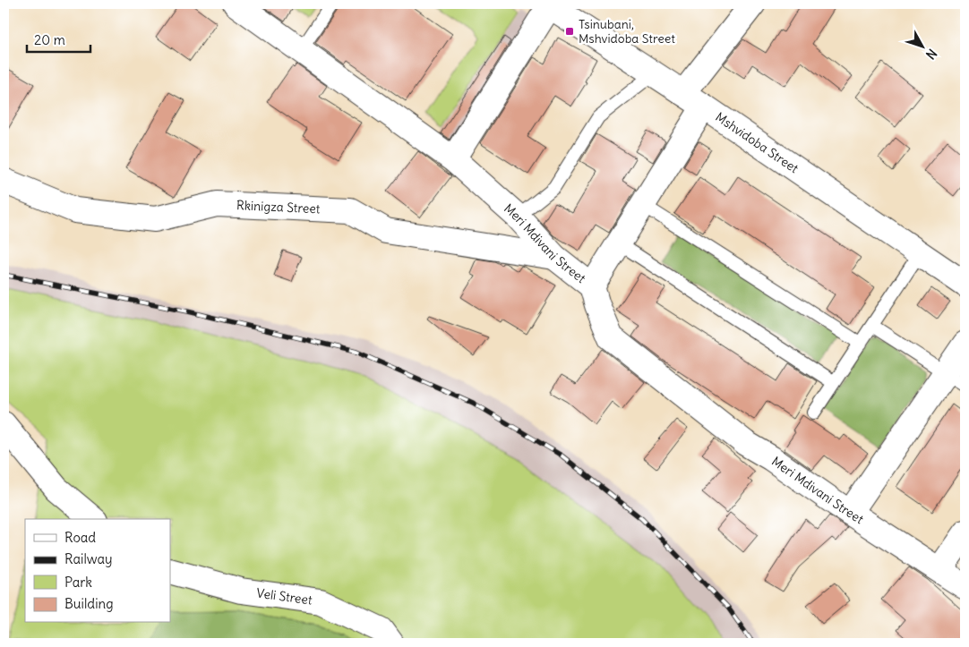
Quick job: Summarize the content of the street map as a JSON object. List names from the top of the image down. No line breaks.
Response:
{"streets":{"street":["Mshvidoba Street","Rkinigza Street","Meri Mdivani Street","Veli Street"]},"crossings":[["Rkinigza Street","Meri Mdivani Street"]],"places":{"transit":["Tsinubani, Mshvidoba Street"]},"legend":["Road","Railway","Park","Building"],"scale_bar":"20 m","north":"bottom right"}
